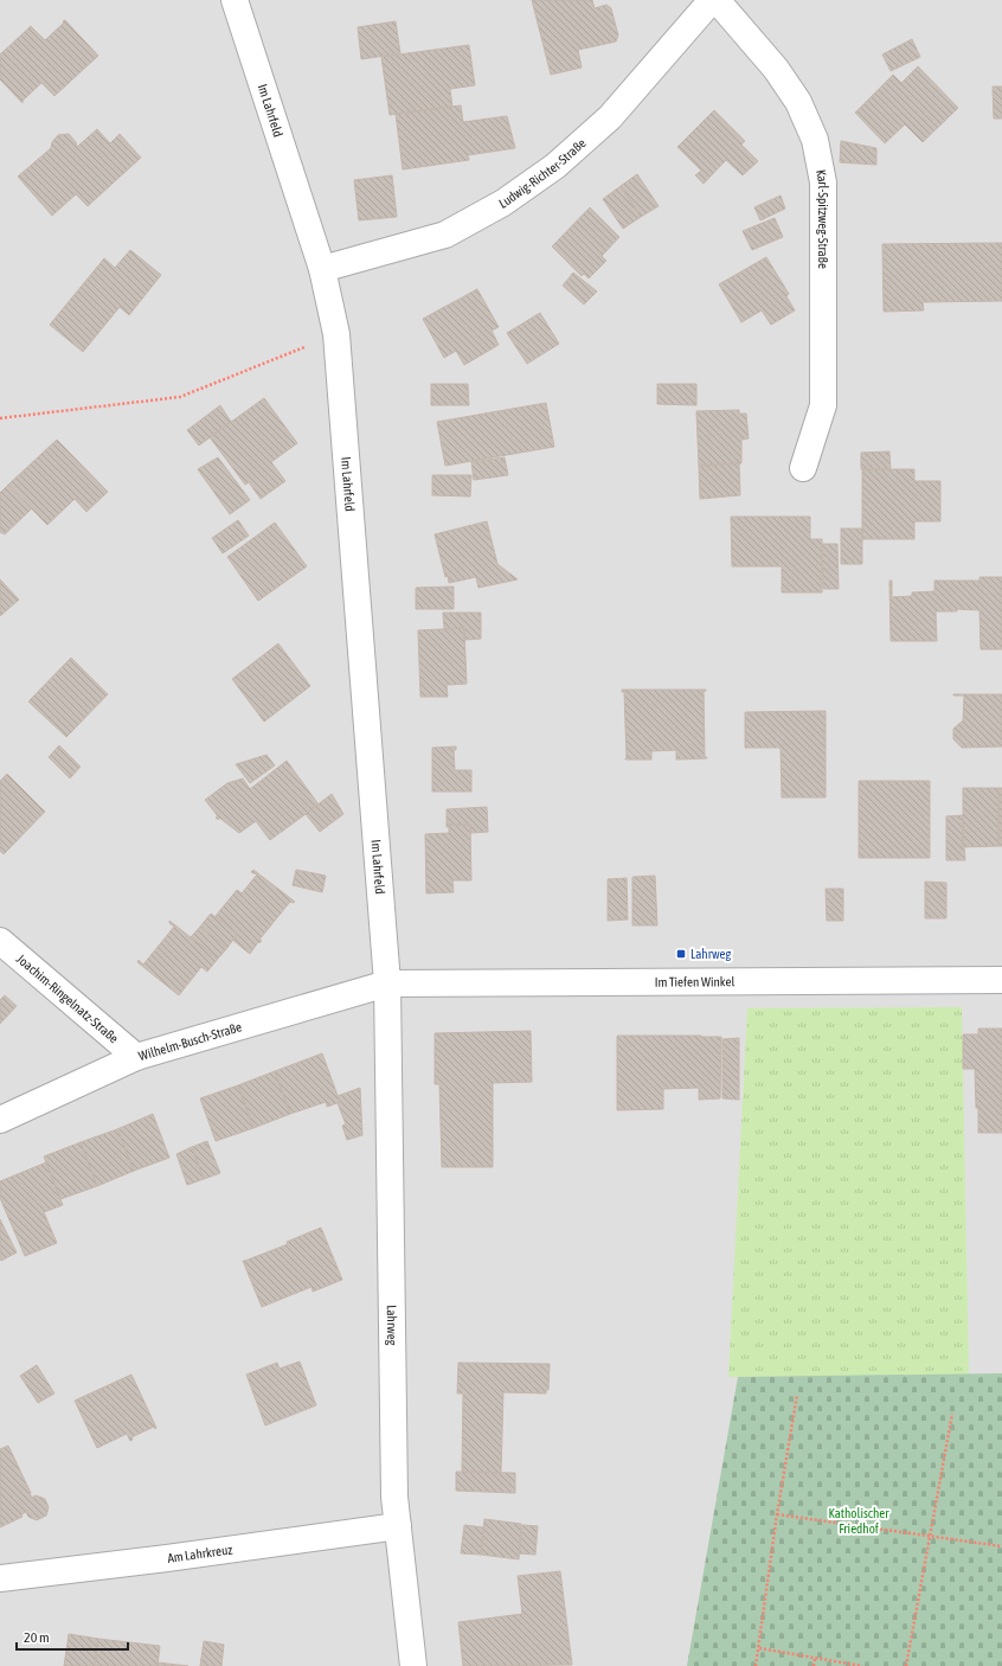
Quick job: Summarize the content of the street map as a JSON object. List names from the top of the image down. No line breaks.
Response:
{"streets":{"street":["Im Lahrfeld","Ludwig-Richter-Straße","Karl-Spitzweg-Straße","Im Tiefen Winkel","Joachim-Ringelnatz-Straße","Wilhelm-Busch-Straße","Lahrweg","Am Lahrkreuz"]},"crossings":[["Im Lahrfeld","Ludwig-Richter-Straße"],["Im Lahrfeld","Im Tiefen Winkel"],["Im Lahrfeld","Wilhelm-Busch-Straße"],["Im Lahrfeld","Lahrweg"],["Im Tiefen Winkel","Wilhelm-Busch-Straße"],["Im Tiefen Winkel","Lahrweg"],["Joachim-Ringelnatz-Straße","Wilhelm-Busch-Straße"],["Wilhelm-Busch-Straße","Lahrweg"],["Lahrweg","Am Lahrkreuz"]],"parks":["Katholischer Friedhof"],"places":{"transit":["Lahrweg"]},"scale_bar":"20 m"}
